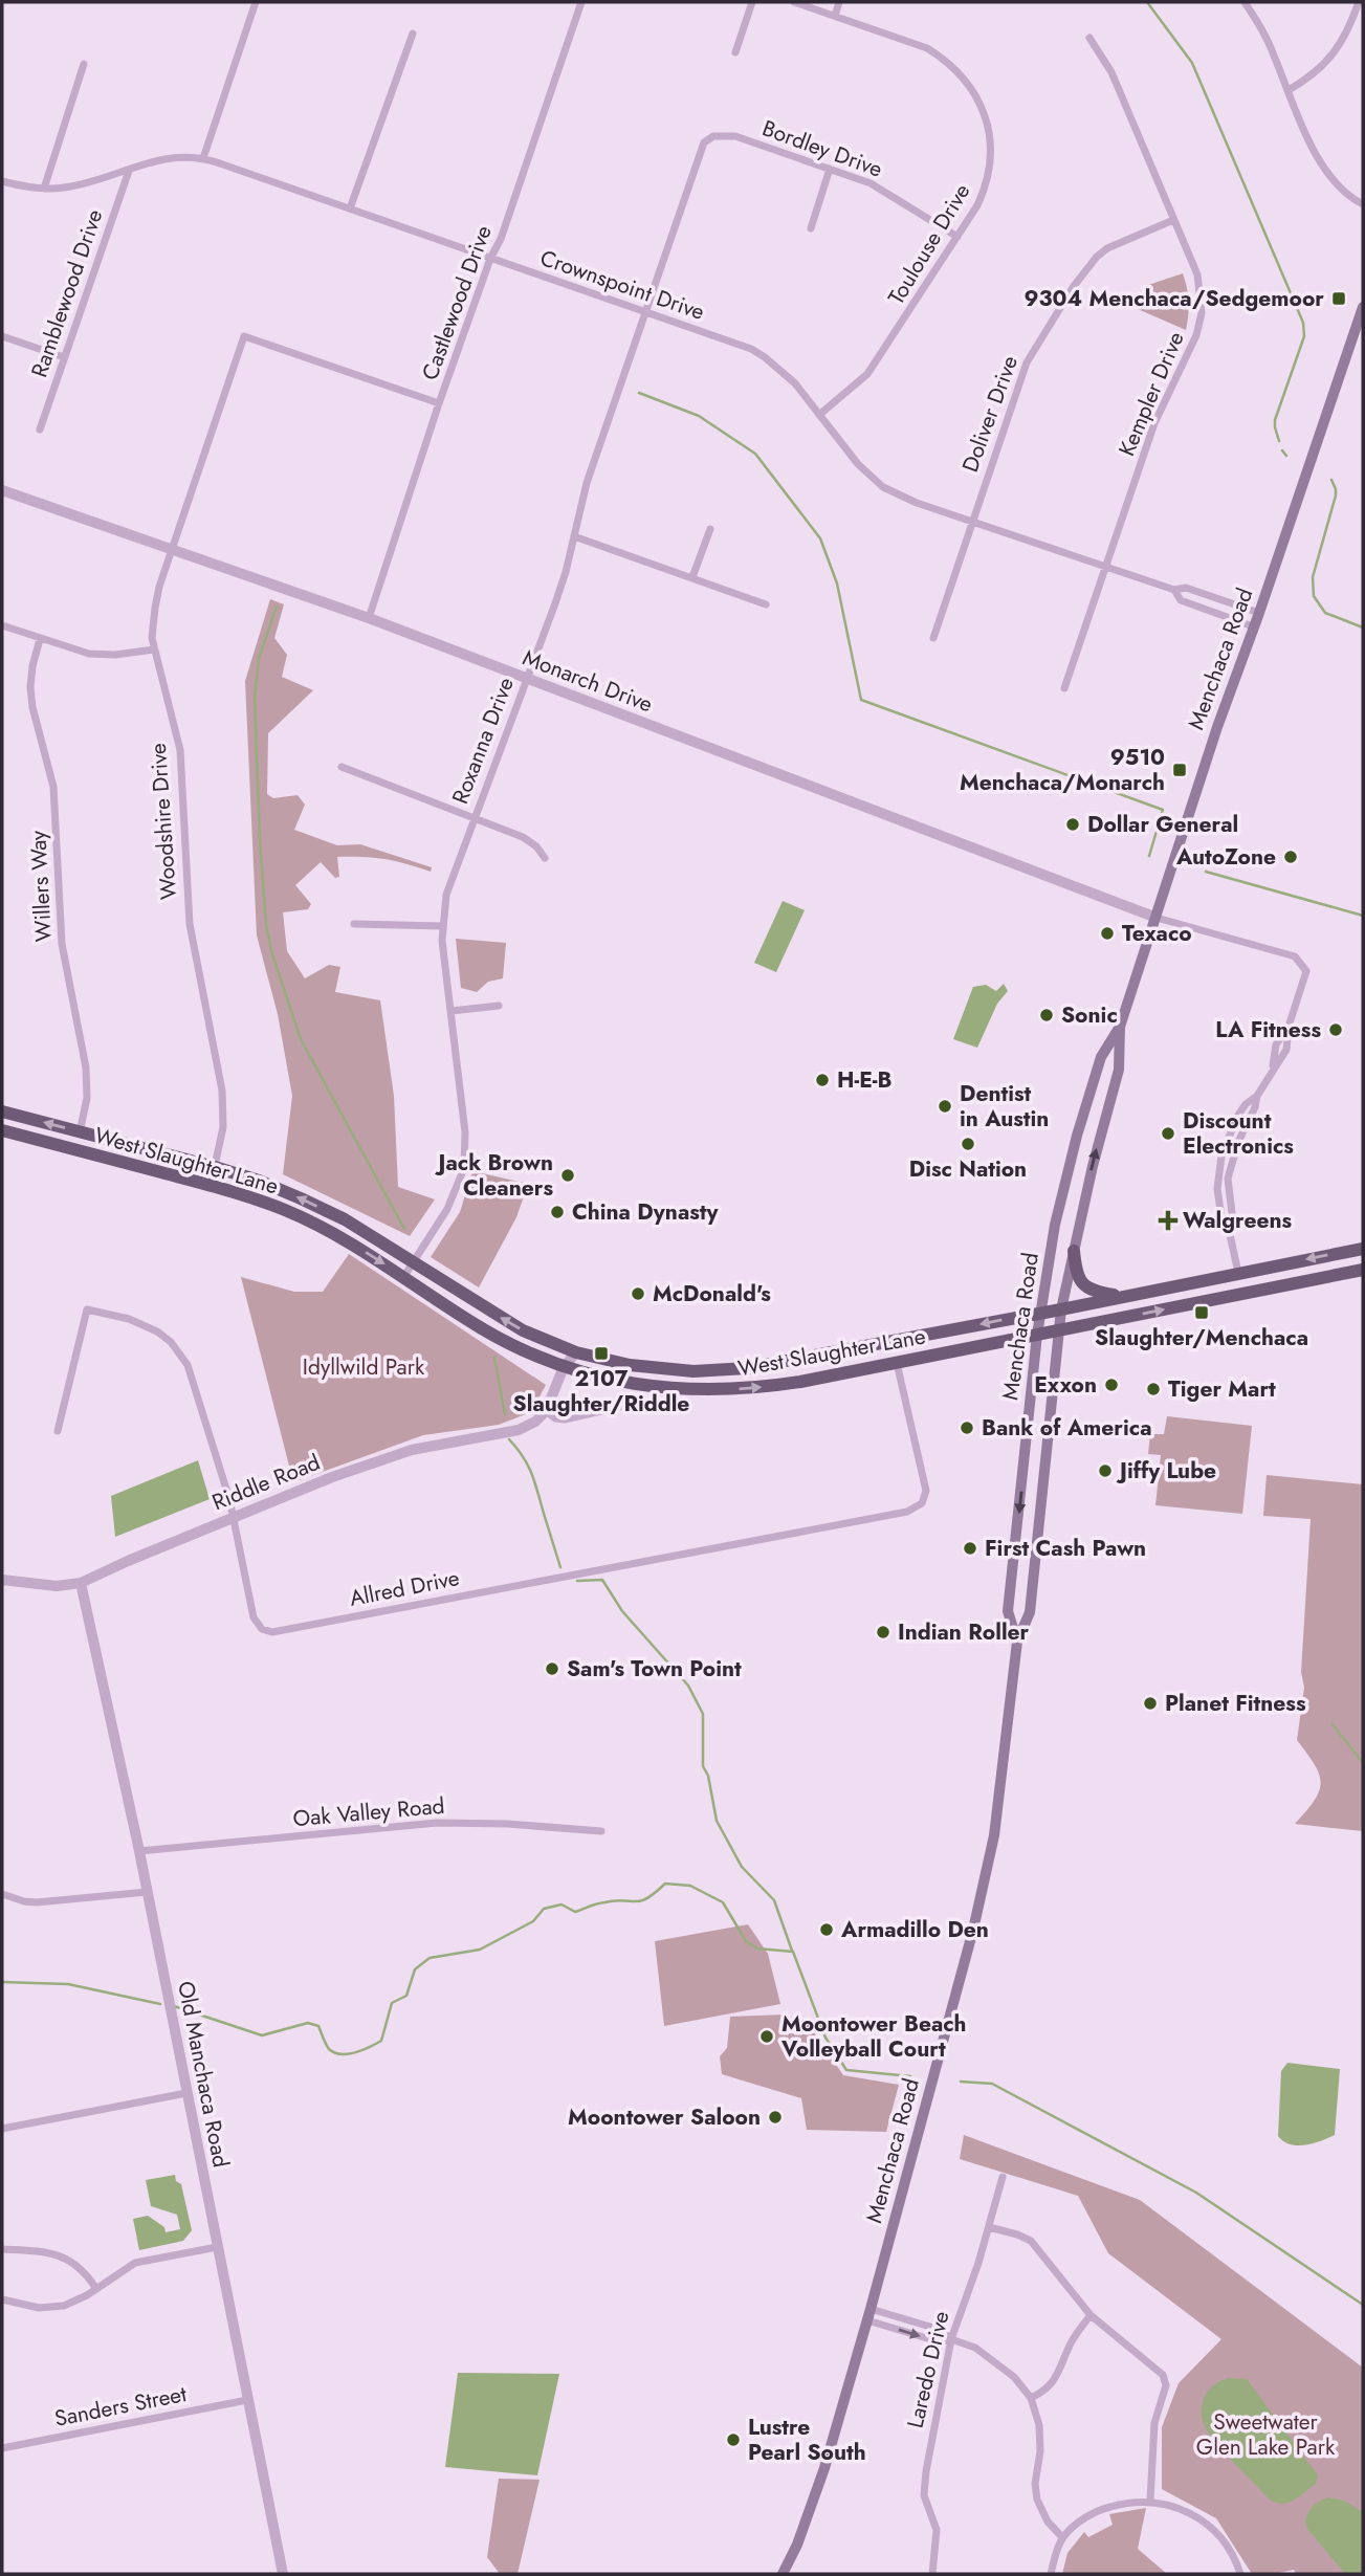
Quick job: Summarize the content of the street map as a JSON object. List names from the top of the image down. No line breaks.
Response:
{"streets":{"main road":["Menchaca Road","West Slaughter Lane"],"street":["Bordley Drive","Toulouse Drive","Crownspoint Drive","Ramblewood Drive","Castlewood Drive","Kempler Drive","Doliver Drive","Monarch Drive","Roxanna Drive","Woodshire Drive","Willers Way","Riddle Road","Allred Drive","Oak Valley Road","Old Manchaca Road","Laredo Drive","Sanders Street"]},"crossings":[["Bordley Drive","Toulouse Drive"],["Bordley Drive","Roxanna Drive"],["Toulouse Drive","Crownspoint Drive"],["Crownspoint Drive","Ramblewood Drive"],["Crownspoint Drive","Castlewood Drive"],["Crownspoint Drive","Kempler Drive"],["Crownspoint Drive","Doliver Drive"],["Crownspoint Drive","Menchaca Road"],["Crownspoint Drive","Roxanna Drive"],["Castlewood Drive","Monarch Drive"],["Castlewood Drive","Woodshire Drive"],["Kempler Drive","Doliver Drive"],["Menchaca Road","Monarch Drive"],["Menchaca Road","West Slaughter Lane"],["Monarch Drive","Roxanna Drive"],["Monarch Drive","Woodshire Drive"],["Roxanna Drive","West Slaughter Lane"],["Woodshire Drive","West Slaughter Lane"],["Willers Way","West Slaughter Lane"],["West Slaughter Lane","Allred Drive"],["Riddle Road","Allred Drive"],["Riddle Road","Old Manchaca Road"],["Oak Valley Road","Old Manchaca Road"],["Old Manchaca Road","Sanders Street"]],"parks":["Idyllwild Park","Sweetwater Glen Lake Park"],"places":{"transit":["9304 Menchaca/Sedgemoor","9510 Menchaca/Monarch","Slaughter/Menchaca","2107 Slaughter/Riddle"],"other":["Dollar General","AutoZone","Texaco","Sonic","LA Fitness","H-E-B","Dentist in Austin","Discount Electronics","Disc Nation","Jack Brown Cleaners","China Dynasty","McDonald's","Exxon","Tiger Mart","Bank of America","Jiffy Lube","First Cash Pawn","Indian Roller","Sam's Town Point","Planet Fitness","Armadillo Den","Moontower Beach Volleyball Court","Moontower Saloon","Lustre Pearl South"],"health":["Walgreens"]}}
